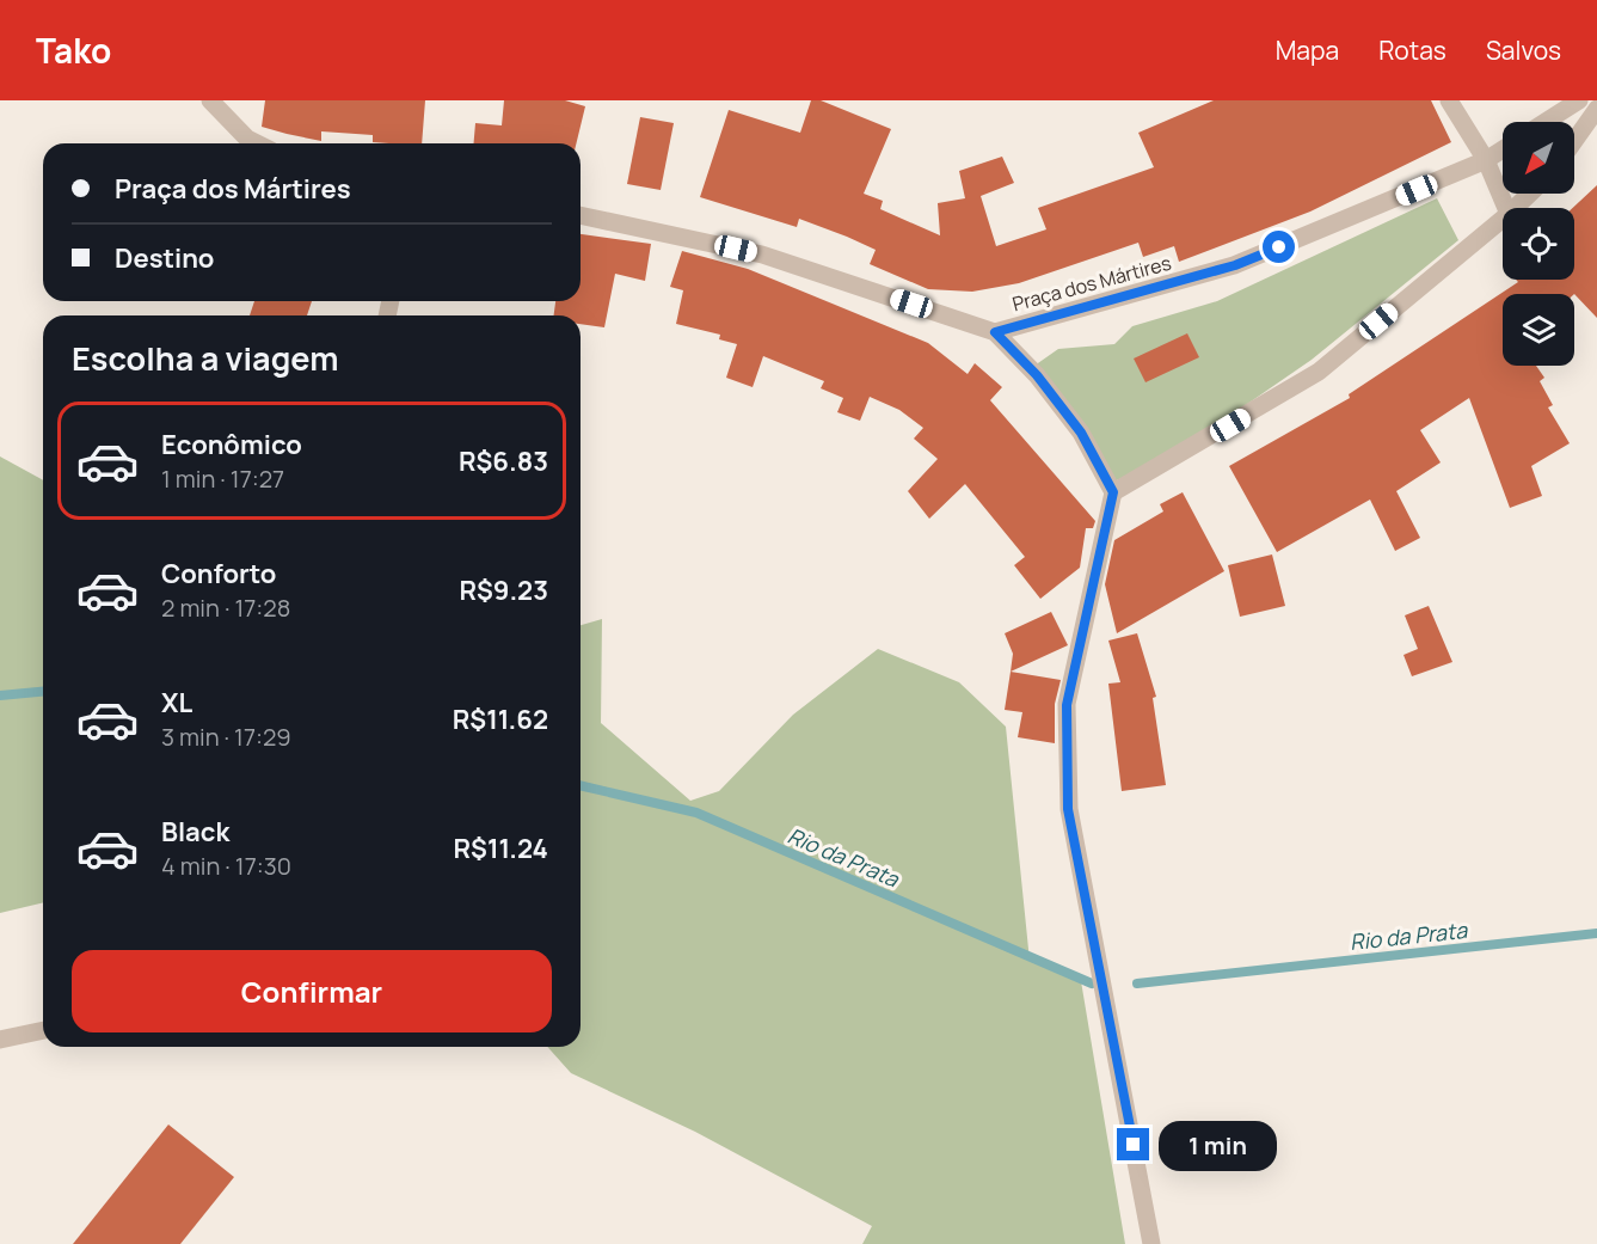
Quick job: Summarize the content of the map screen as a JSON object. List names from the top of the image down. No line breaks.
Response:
{"streets":{"street":["Praça dos Mártires"]},"water":["Rio da Prata"],"north":"bottom left","page":{"header":"Tako","nav":["Mapa","Rotas","Salvos"],"banner":["Praça dos Mártires","Destino"],"heading":"Escolha a viagem","list":[{"name":"Econômico","note":"1 min · 17:27","value":"R$6.83"},{"name":"Conforto","note":"2 min · 17:28","value":"R$9.23"},{"name":"XL","note":"3 min · 17:29","value":"R$11.62"},{"name":"Black","note":"4 min · 17:30","value":"R$11.24"}],"buttons":"Confirmar","bubble":"1 min"}}
